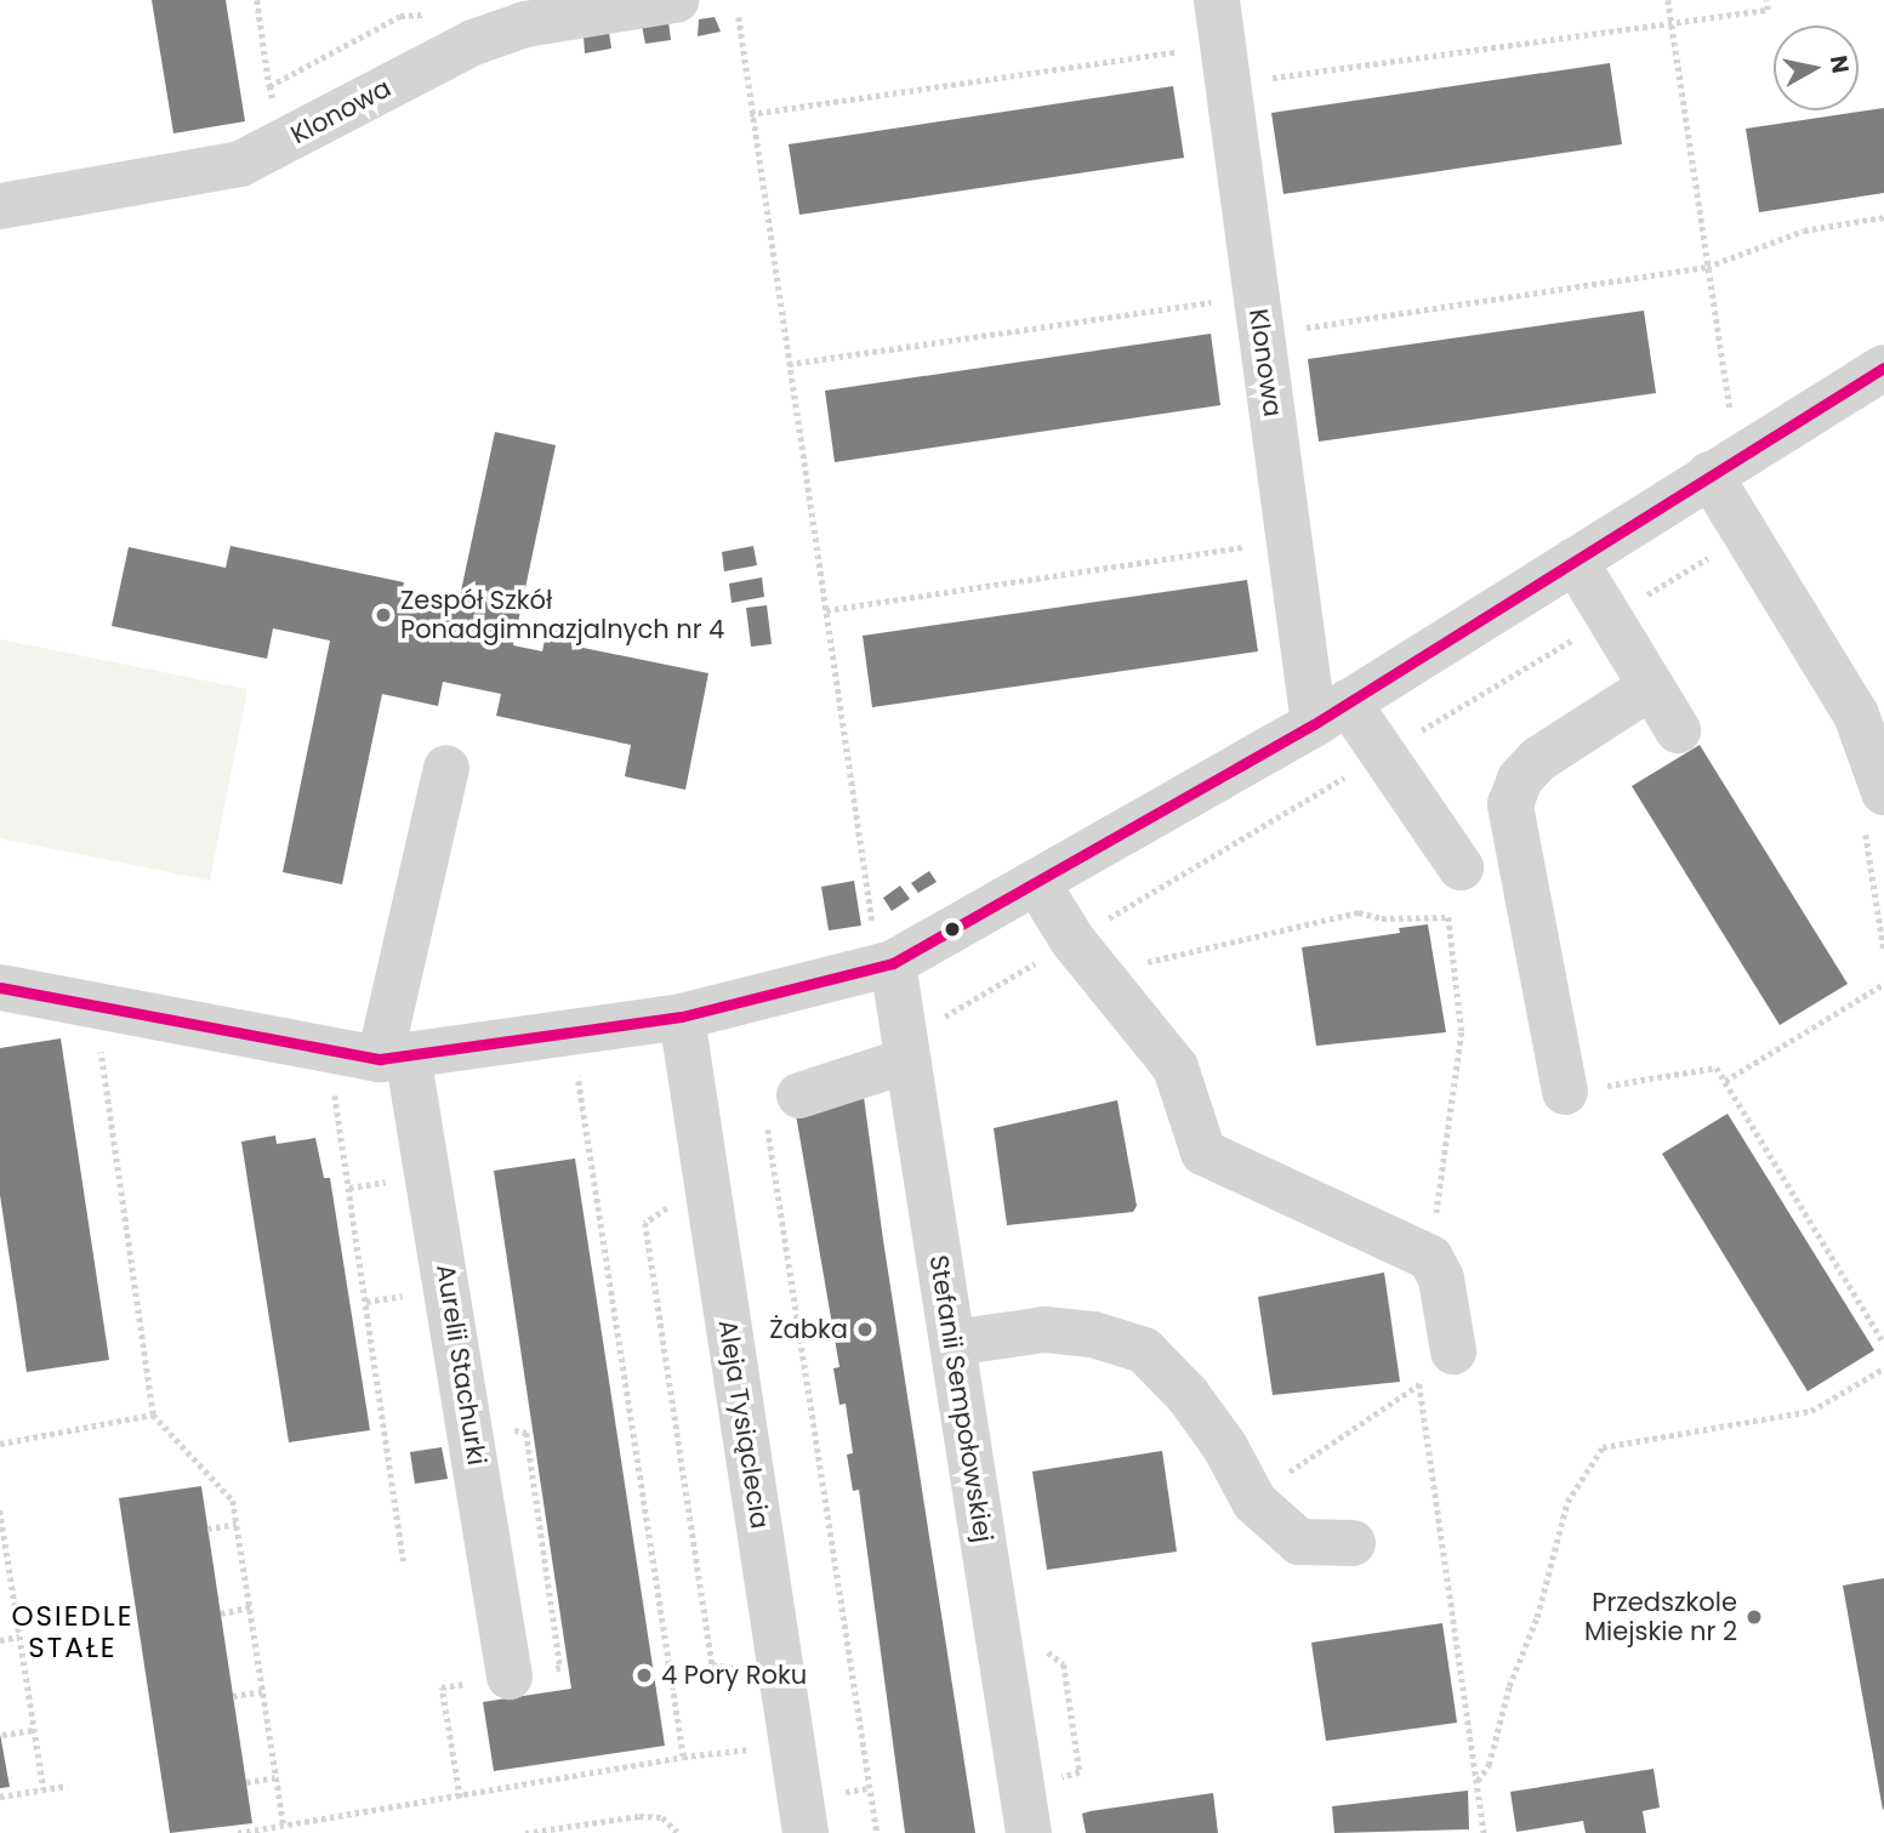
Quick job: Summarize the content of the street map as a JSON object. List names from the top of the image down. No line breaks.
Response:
{"streets":{"street":["Klonowa","Aurelii Stachurki","Stefanii Sempołowskiej","Aleja Tysiąclecia"]},"districts":["OSIEDLE STAŁE"],"places":["Zespół Szkół Ponadgimnazjalnych nr 4","Żabka","Przedszkole Miejskie nr 2","4 Pory Roku"],"north":"right"}
